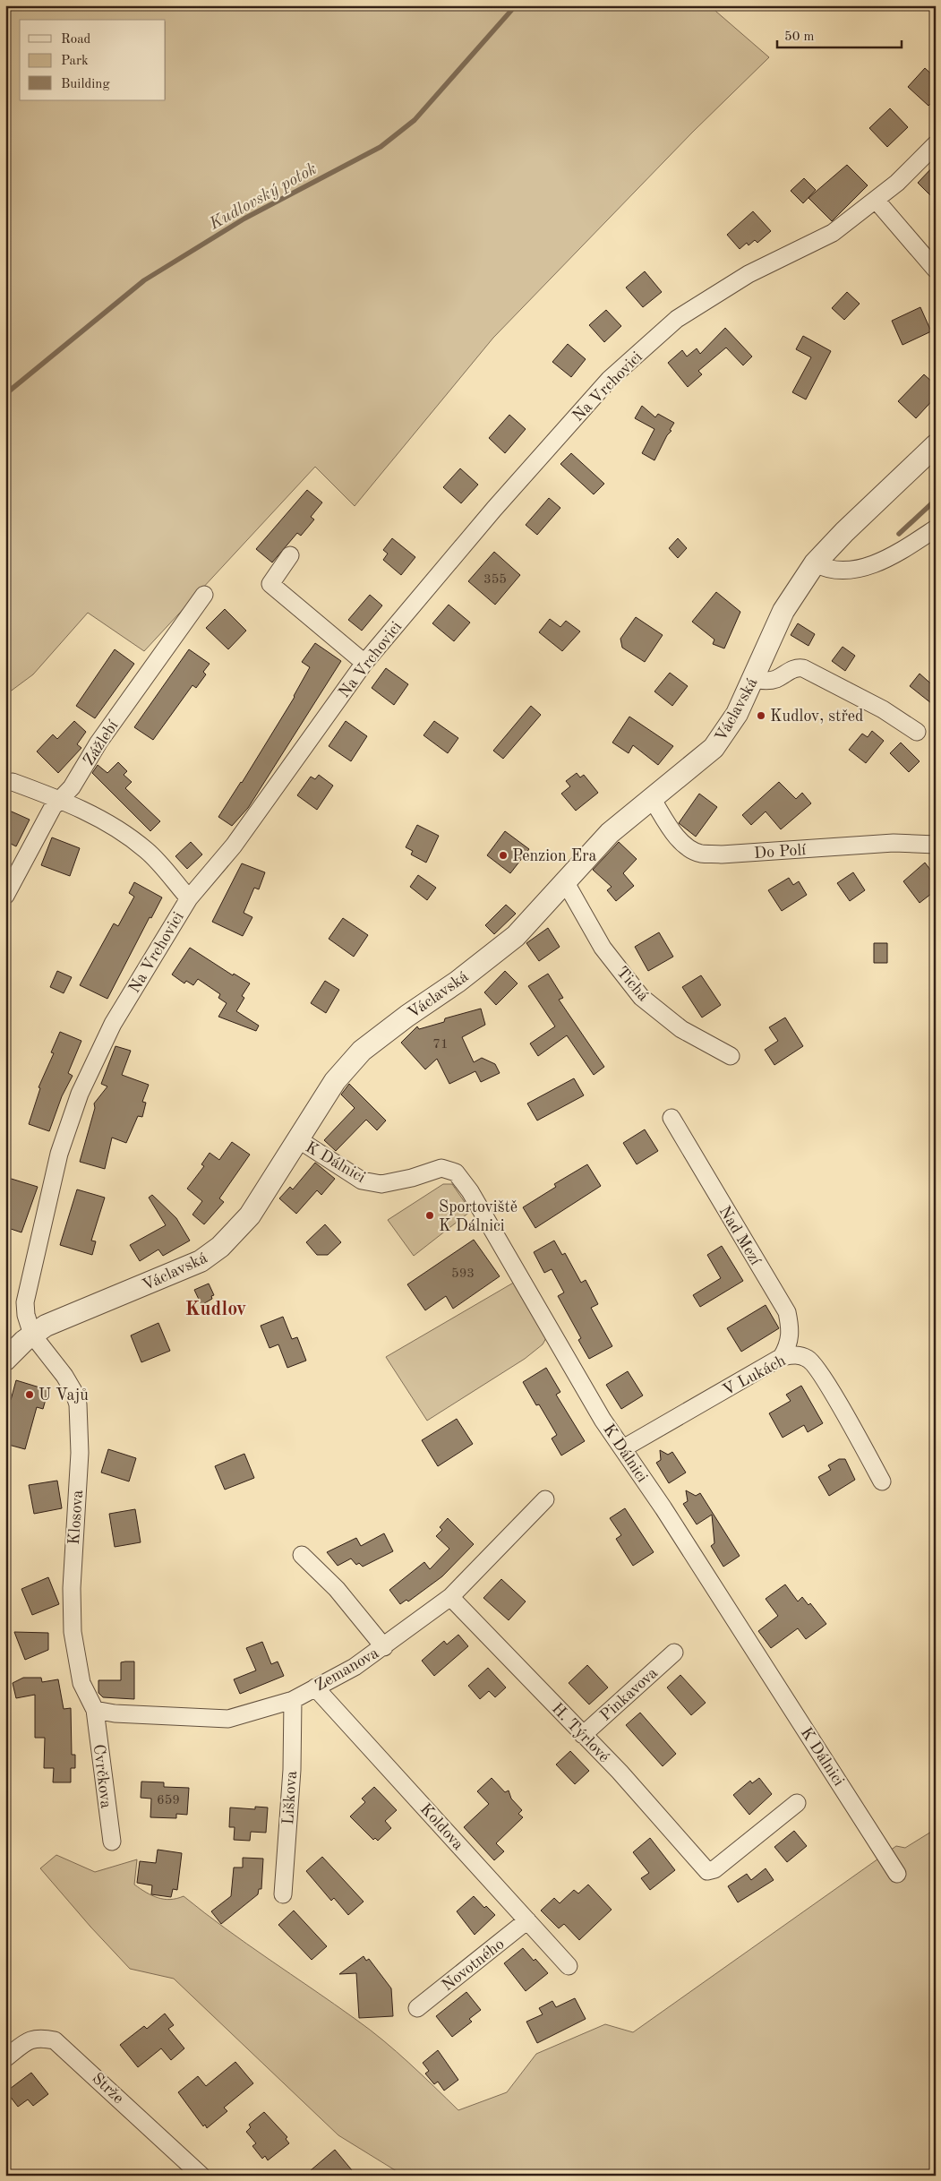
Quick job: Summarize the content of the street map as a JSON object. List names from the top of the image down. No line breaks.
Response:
{"streets":{"street":["Na Vrchovici","Václavská","Zážlebí","Do Polí","Tichá","K Dálnici","Nad Mezí","V Lukách","Klosova","Zemanova","Pinkavova","H. Týrlové","Cvrčkova","Liškova","Koldova","Novotného","Strže"]},"crossings":[["Na Vrchovici","Václavská"],["Na Vrchovici","Klosova"],["Václavská","Do Polí"],["Václavská","Tichá"],["Václavská","K Dálnici"],["Václavská","Klosova"],["K Dálnici","V Lukách"],["Nad Mezí","V Lukách"],["Klosova","Zemanova"],["Klosova","Cvrčkova"],["Zemanova","H. Týrlové"],["Zemanova","Cvrčkova"],["Zemanova","Liškova"],["Zemanova","Koldova"],["Pinkavova","H. Týrlové"],["Koldova","Novotného"]],"districts":["Kudlov"],"water":["Kudlovský potok"],"places":["Kudlov, střed","Penzion Era","Sportoviště K Dálnici","U Vajů"],"house_numbers":["355","71","593","659"],"legend":["Road","Park","Building"],"scale_bar":"50 m"}
